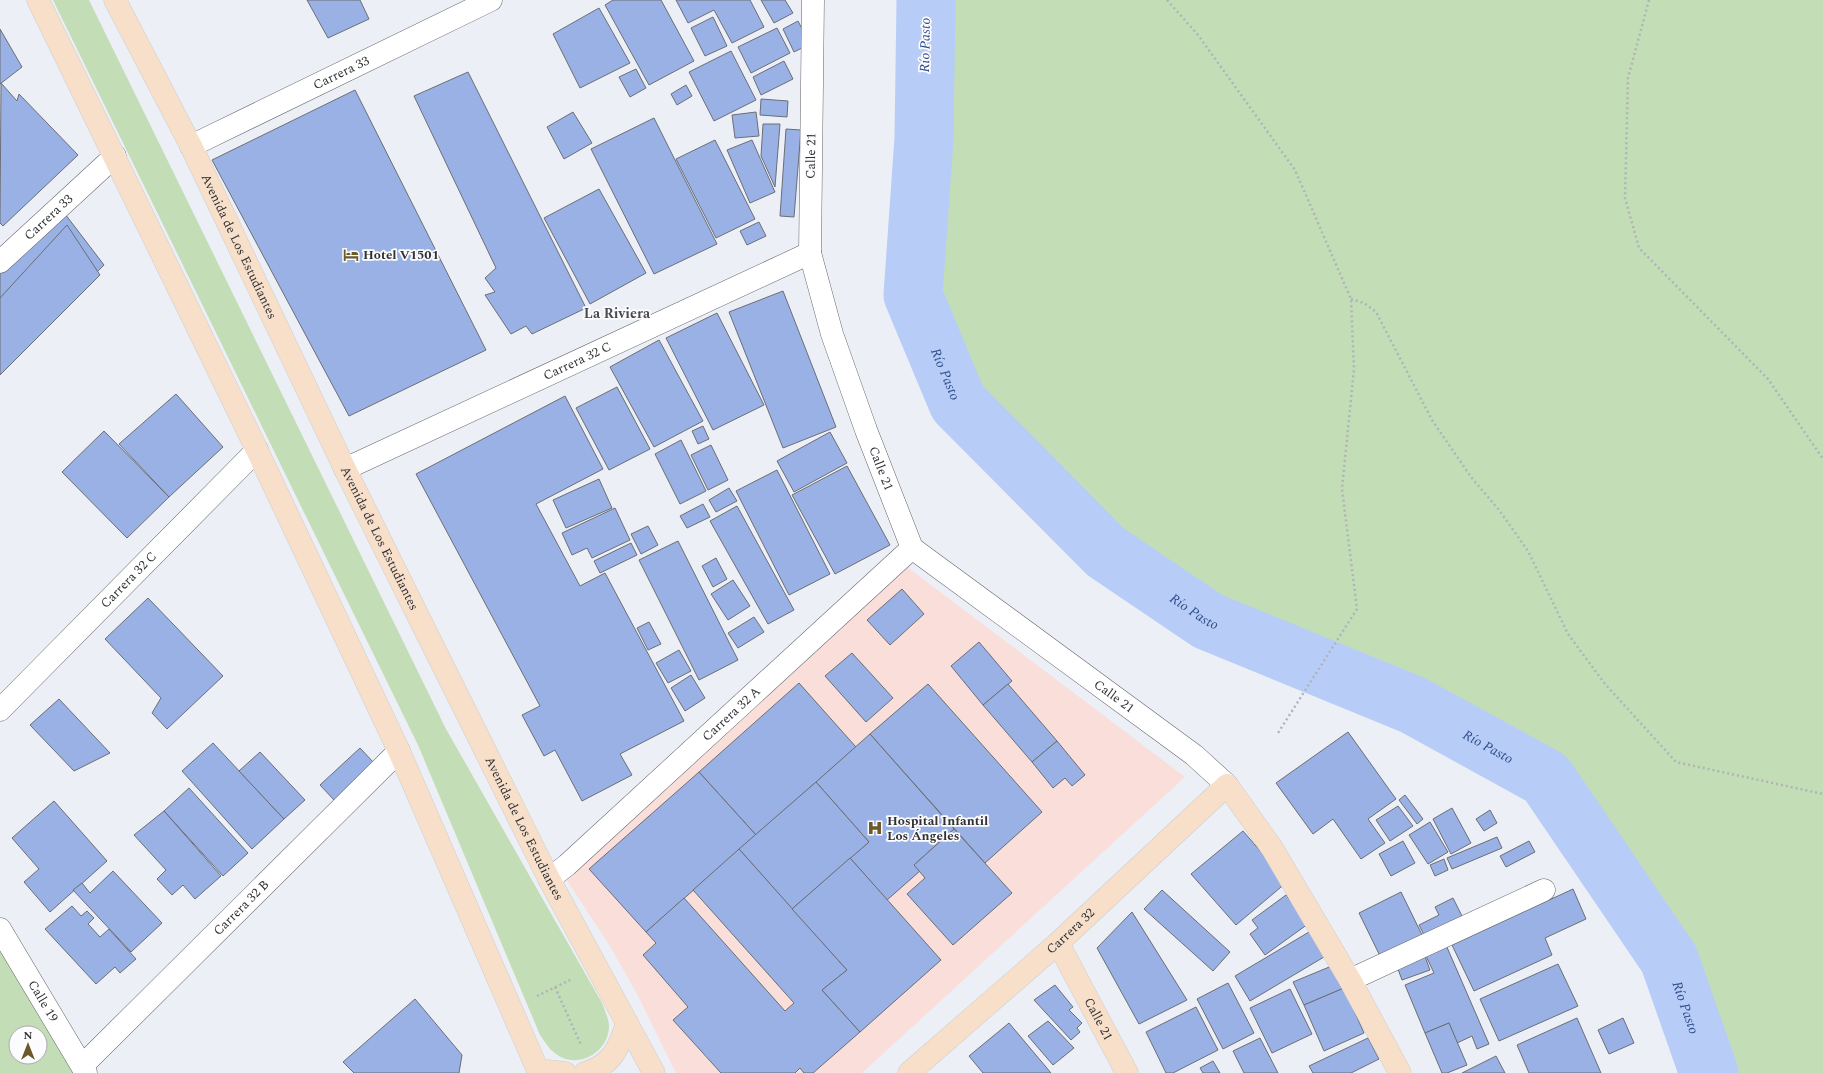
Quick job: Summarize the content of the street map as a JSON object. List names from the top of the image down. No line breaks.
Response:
{"streets":{"main road":["Calle 21","Avenida de Los Estudiantes","Carrera 32"],"street":["Carrera 33","Carrera 32 C","Carrera 32 A","Carrera 32 B","Calle 19"]},"crossings":[["Carrera 33","Avenida de Los Estudiantes"],["Calle 21","Carrera 32 C"],["Calle 21","Carrera 32 A"],["Calle 21","Carrera 32"],["Avenida de Los Estudiantes","Carrera 32 C"],["Avenida de Los Estudiantes","Carrera 32 A"],["Carrera 32 B","Calle 19"]],"districts":["La Riviera"],"water":["Río Pasto"],"places":{"hotel":["Hotel V1501"],"hospital":["Hospital Infantil Los Ángeles"]},"north":"top"}
